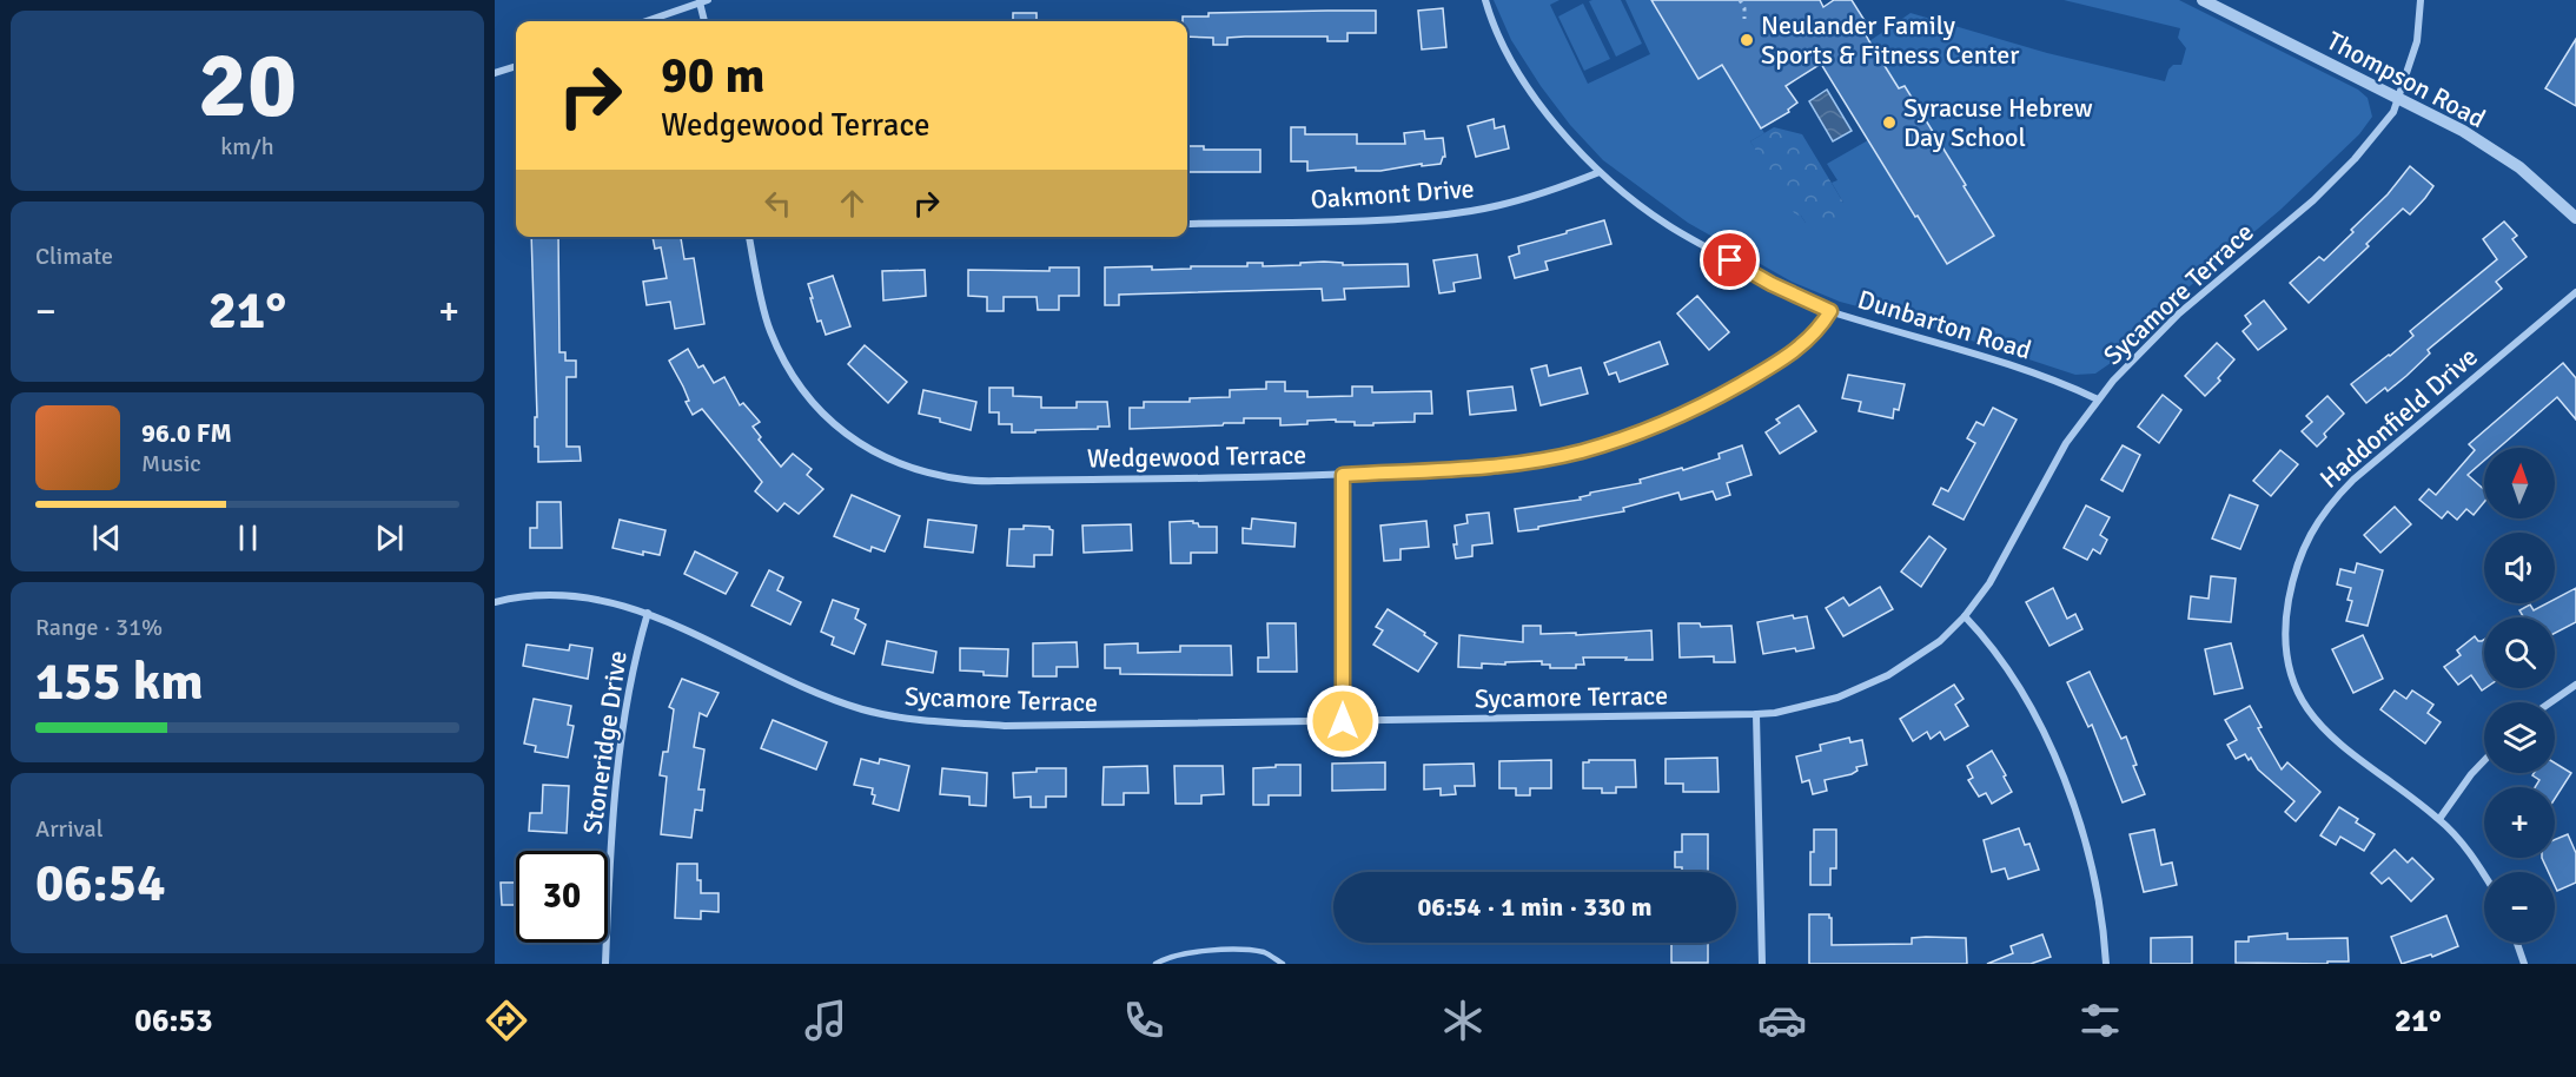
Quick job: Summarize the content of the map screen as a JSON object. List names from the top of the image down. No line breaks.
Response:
{"streets":{"street":["Thompson Road","Oakmont Drive","Sycamore Terrace","Dunbarton Road","Haddonfield Drive","Wedgewood Terrace","Stoneridge Drive"]},"crossings":[["Thompson Road","Sycamore Terrace"],["Oakmont Drive","Dunbarton Road"],["Sycamore Terrace","Dunbarton Road"],["Sycamore Terrace","Stoneridge Drive"],["Dunbarton Road","Wedgewood Terrace"]],"places":["Neulander Family Sports & Fitness Center","Syracuse Hebrew Day School"],"north":"top","page":{"tile":[["20","km/h"],"Climate",["Range · 31%","155 km"],["Arrival","06:54"]],"turn":["90 m","Wedgewood Terrace"],"heat":["−","21°","+"],"song":["96.0 FM","Music"],"map_buttons":["+","−"],"limit":"30","trip":"06:54 · 1 min · 330 m","tabs":["06:53","21°"]}}
